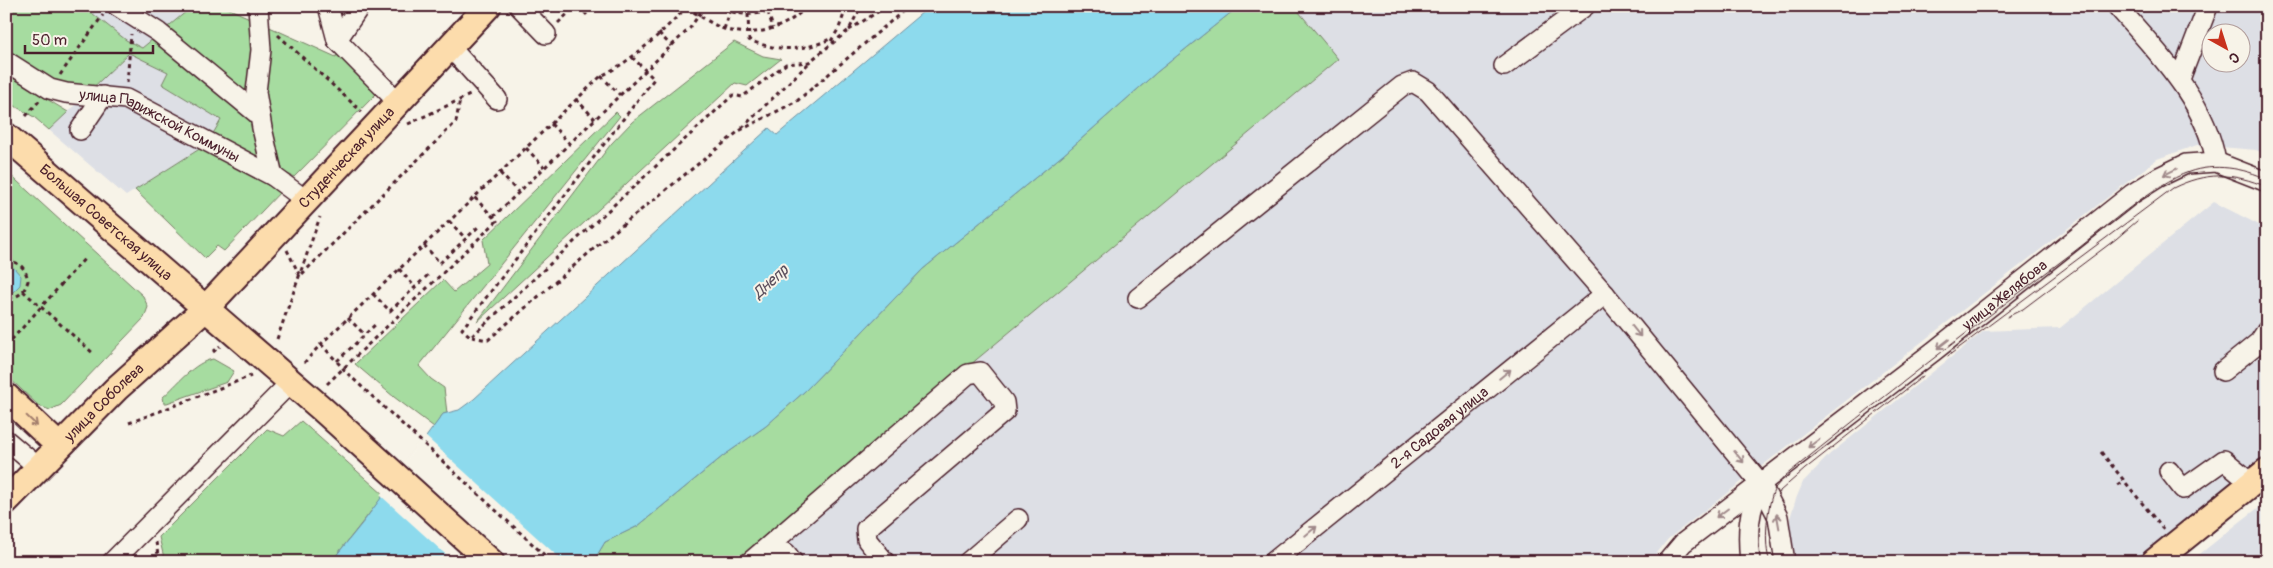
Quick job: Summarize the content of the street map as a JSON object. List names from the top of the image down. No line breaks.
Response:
{"streets":{"main road":["Студенческая улица","Большая Советская улица","улица Соболева"],"street":["улица Парижской Коммуны","улица Желябова","2-я Садовая улица"]},"crossings":[["улица Парижской Коммуны","Студенческая улица"],["Студенческая улица","Большая Советская улица"],["Студенческая улица","улица Соболева"],["Большая Советская улица","улица Соболева"]],"one_way":["улица Желябова","2-я Садовая улица"],"water":["Днепр"],"scale_bar":"50 m","north":"bottom right"}
